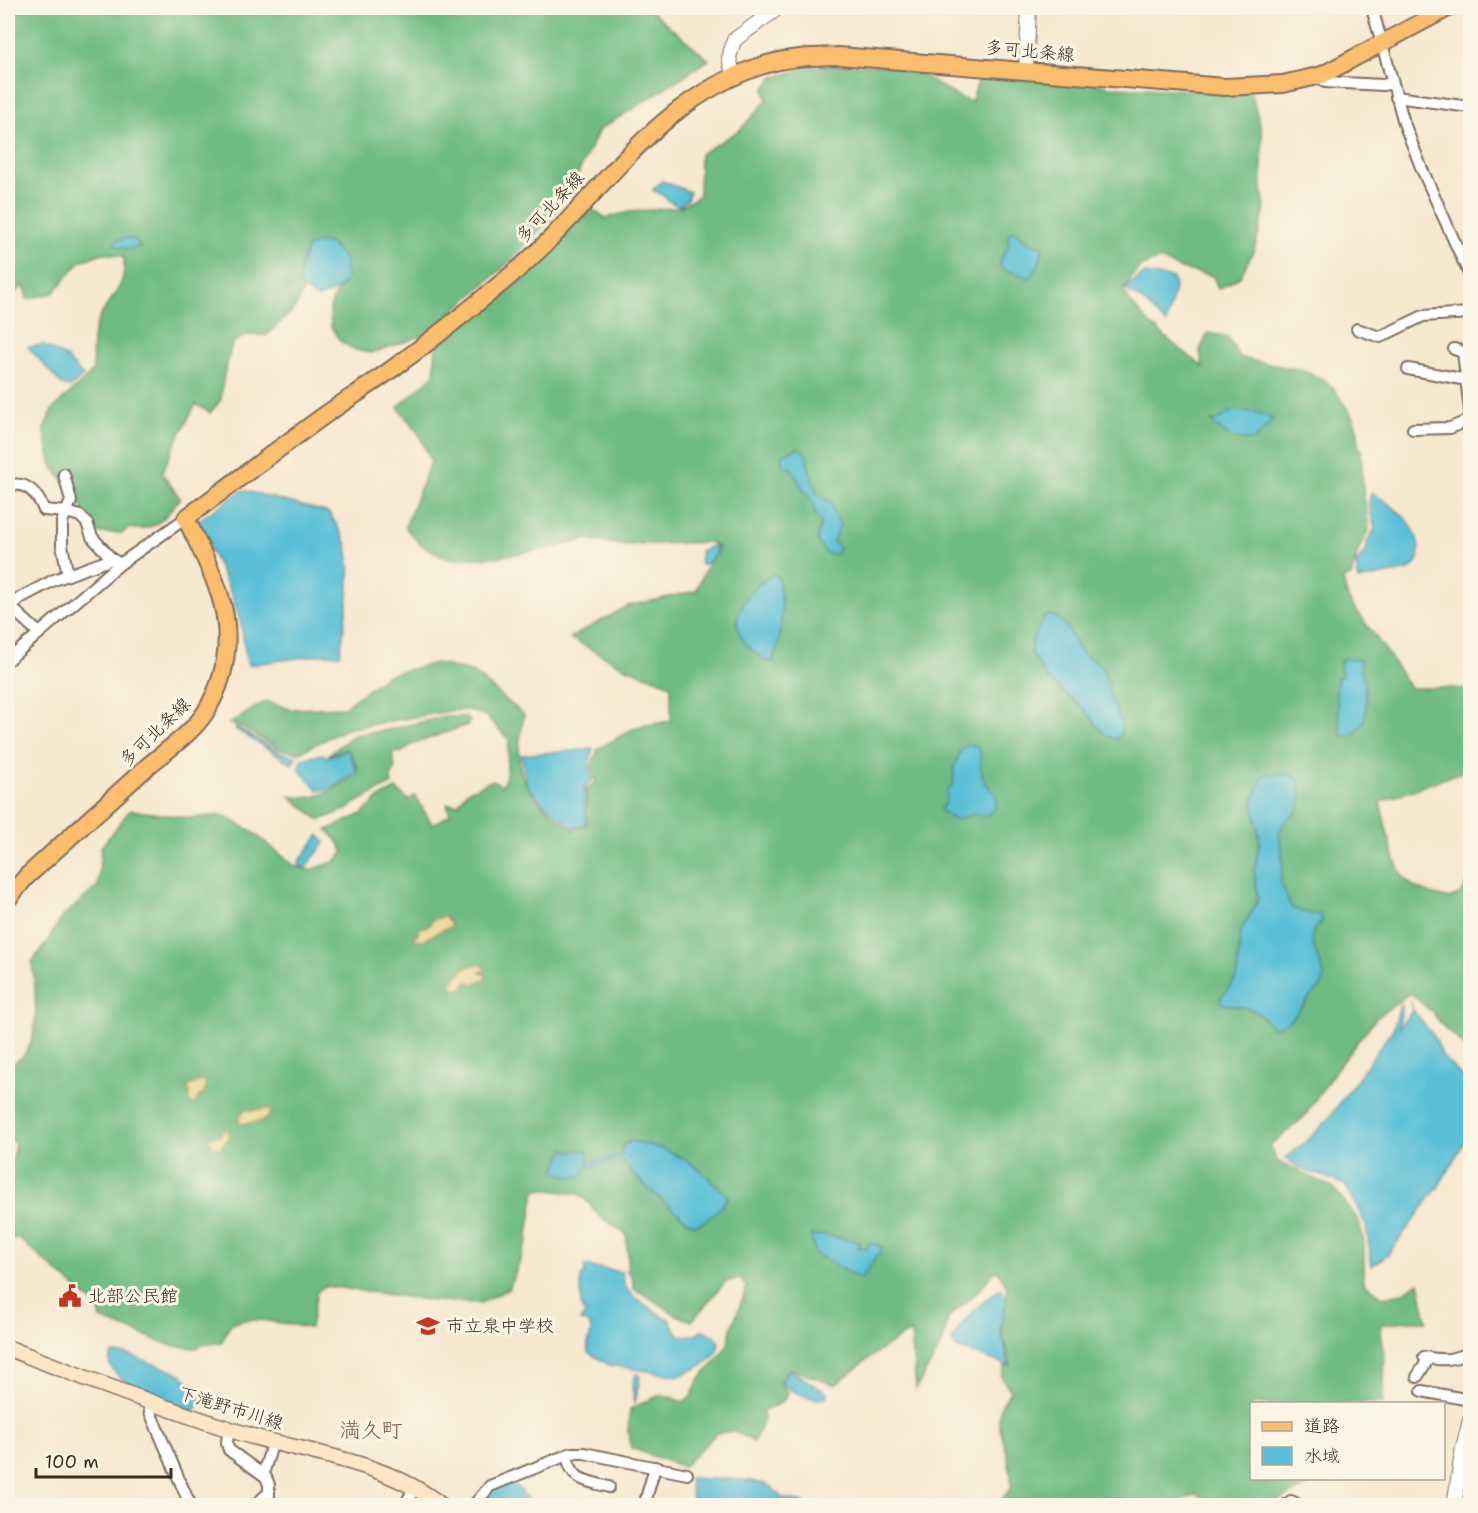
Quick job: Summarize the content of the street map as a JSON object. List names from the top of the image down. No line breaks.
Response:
{"streets":{"main road":["多可北条線","下滝野市川線"]},"districts":["満久町"],"places":{"public building":["北部公民館"],"school or university":["市立泉中学校"]},"legend":["道路","水域"],"scale_bar":"100 m"}
